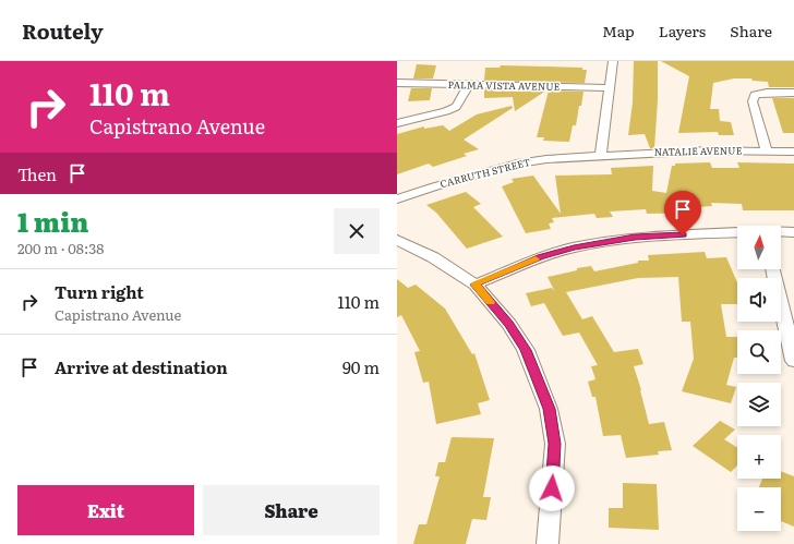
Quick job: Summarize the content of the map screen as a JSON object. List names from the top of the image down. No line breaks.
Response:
{"streets":{"street":["PALMA VISTA AVENUE","NATALIE AVENUE","CARRUTH STREET"]},"crossings":[["NATALIE AVENUE","CARRUTH STREET"]],"north":"top","page":{"header":"Routely","nav":["Map","Layers","Share"],"turn":["110 m","Capistrano Avenue"],"then":"Then","heading":["1 min","200 m · 08:38"],"map_buttons":["+","−"],"list":[{"name":"Turn right","note":"Capistrano Avenue","value":"110 m"},{"name":"Arrive at destination","value":"90 m"}],"buttons":["Exit","Share"]}}
